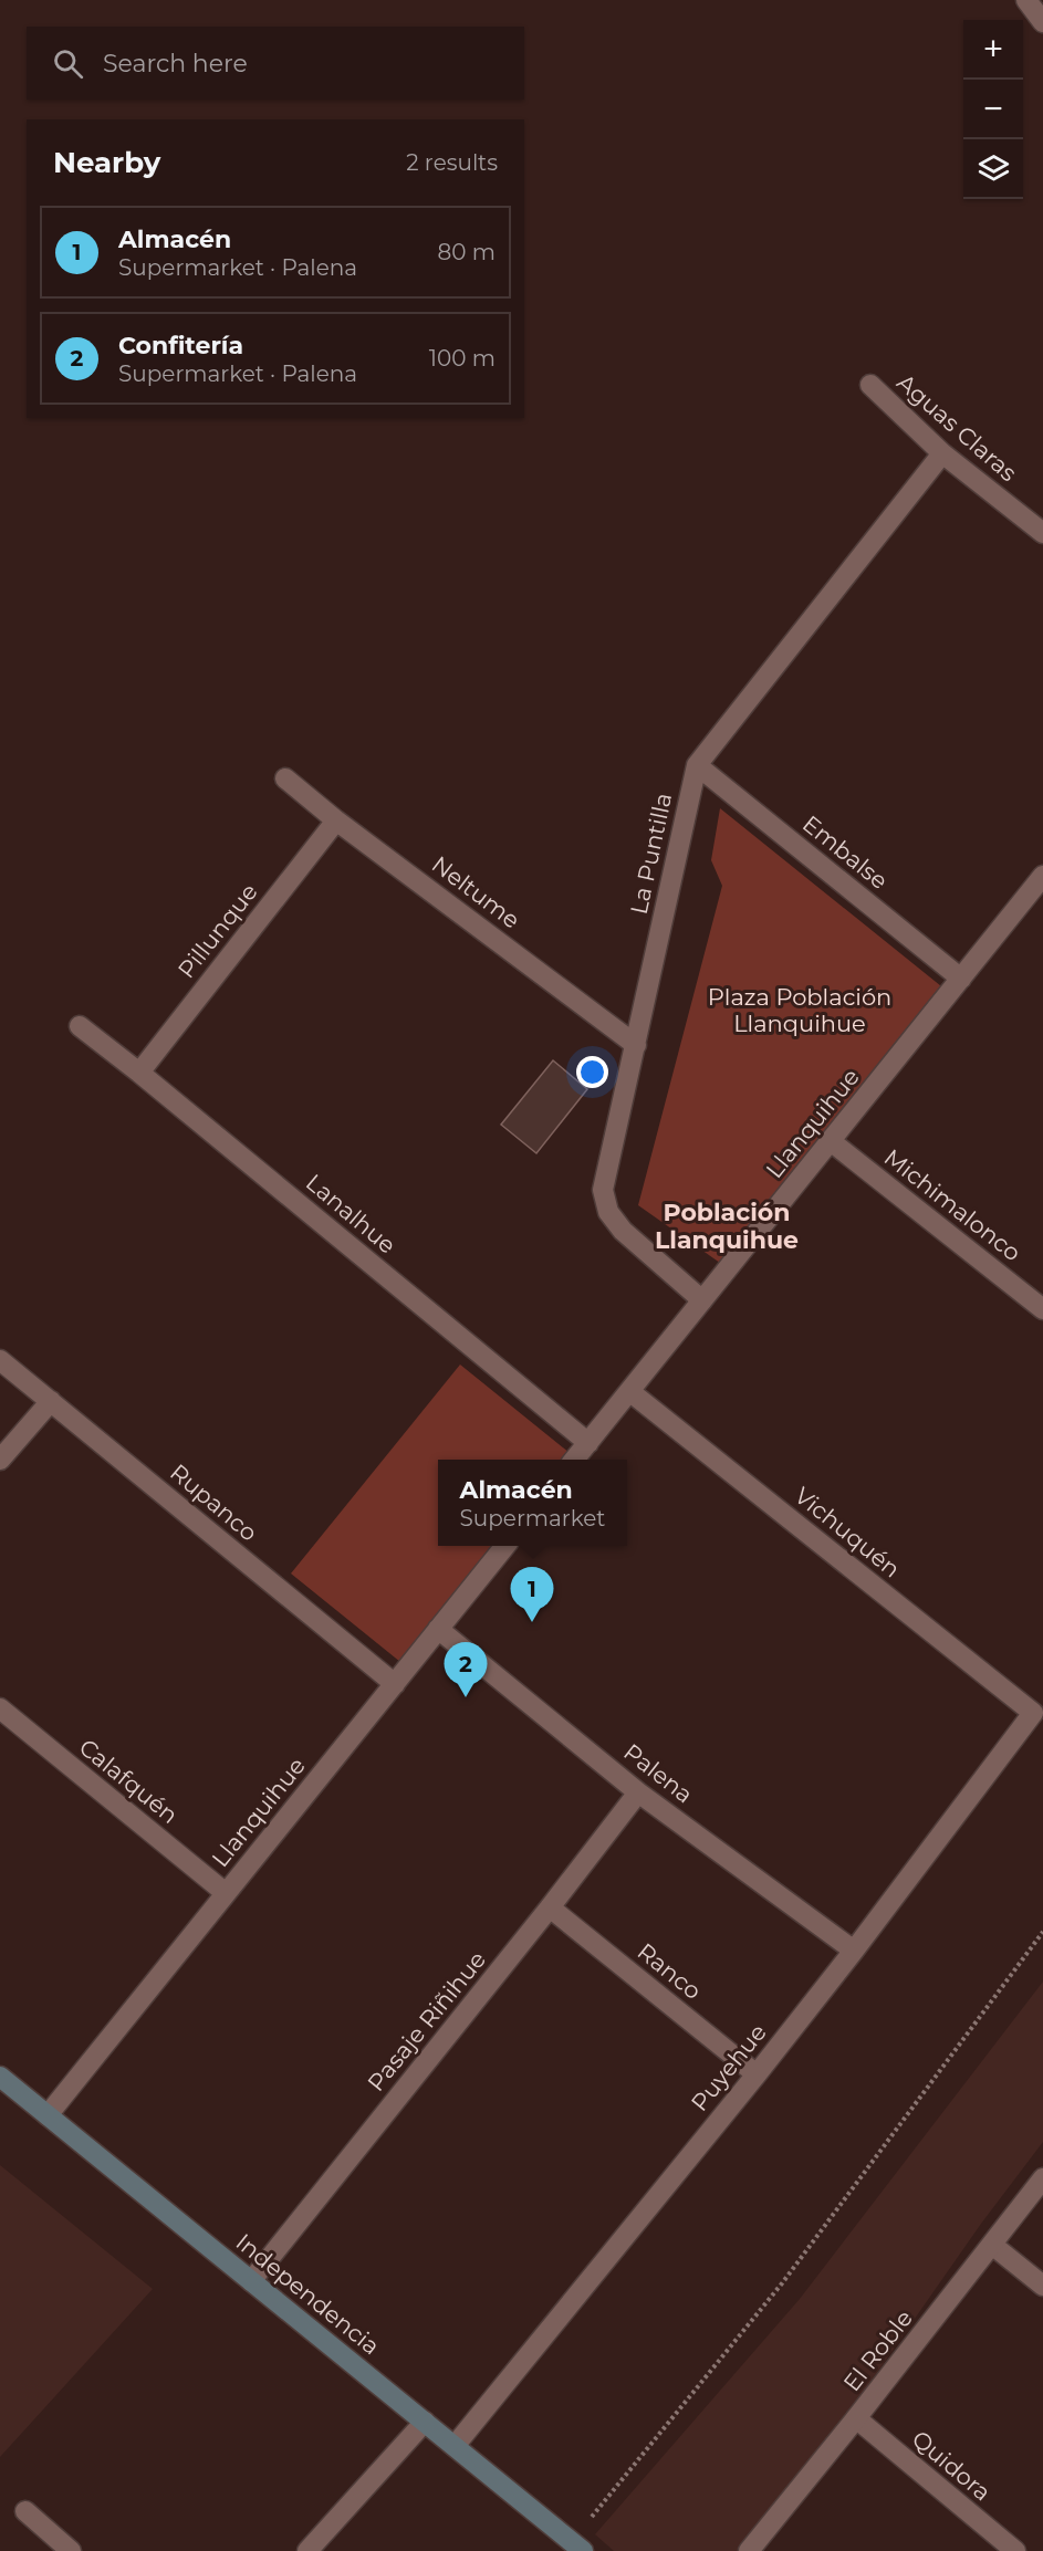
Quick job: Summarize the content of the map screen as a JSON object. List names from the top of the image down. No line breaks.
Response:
{"streets":{"main road":["Independencia"],"street":["Aguas Claras","Embalse","La Puntilla","Neltume","Pillunque","Llanquihue","Michimalonco","Lanalhue","Rupanco","Vichuquén","Palena","Calafquén","Ranco","Pasaje Riñihue","Puyehue","El Roble","Quidora"]},"crossings":[["Aguas Claras","La Puntilla"],["Embalse","La Puntilla"],["Embalse","Llanquihue"],["La Puntilla","Neltume"],["La Puntilla","Llanquihue"],["Neltume","Pillunque"],["Pillunque","Lanalhue"],["Llanquihue","Michimalonco"],["Llanquihue","Lanalhue"],["Llanquihue","Rupanco"],["Llanquihue","Vichuquén"],["Llanquihue","Palena"],["Llanquihue","Calafquén"],["Llanquihue","Independencia"],["Vichuquén","Puyehue"],["Palena","Pasaje Riñihue"],["Palena","Puyehue"],["Ranco","Pasaje Riñihue"],["Ranco","Puyehue"],["Pasaje Riñihue","Independencia"],["Puyehue","Independencia"],["El Roble","Quidora"]],"districts":["Población Llanquihue"],"parks":["Plaza Población Llanquihue"],"page":{"map_buttons":["+","−"],"search":"Search here","heading":["Nearby","2 results"],"list":[{"mark":"1","name":"Almacén","note":"Supermarket · Palena","value":"80 m"},{"mark":"2","name":"Confitería","note":"Supermarket · Palena","value":"100 m"}],"popup":["Almacén","Supermarket"],"pins":["1","2"]}}
